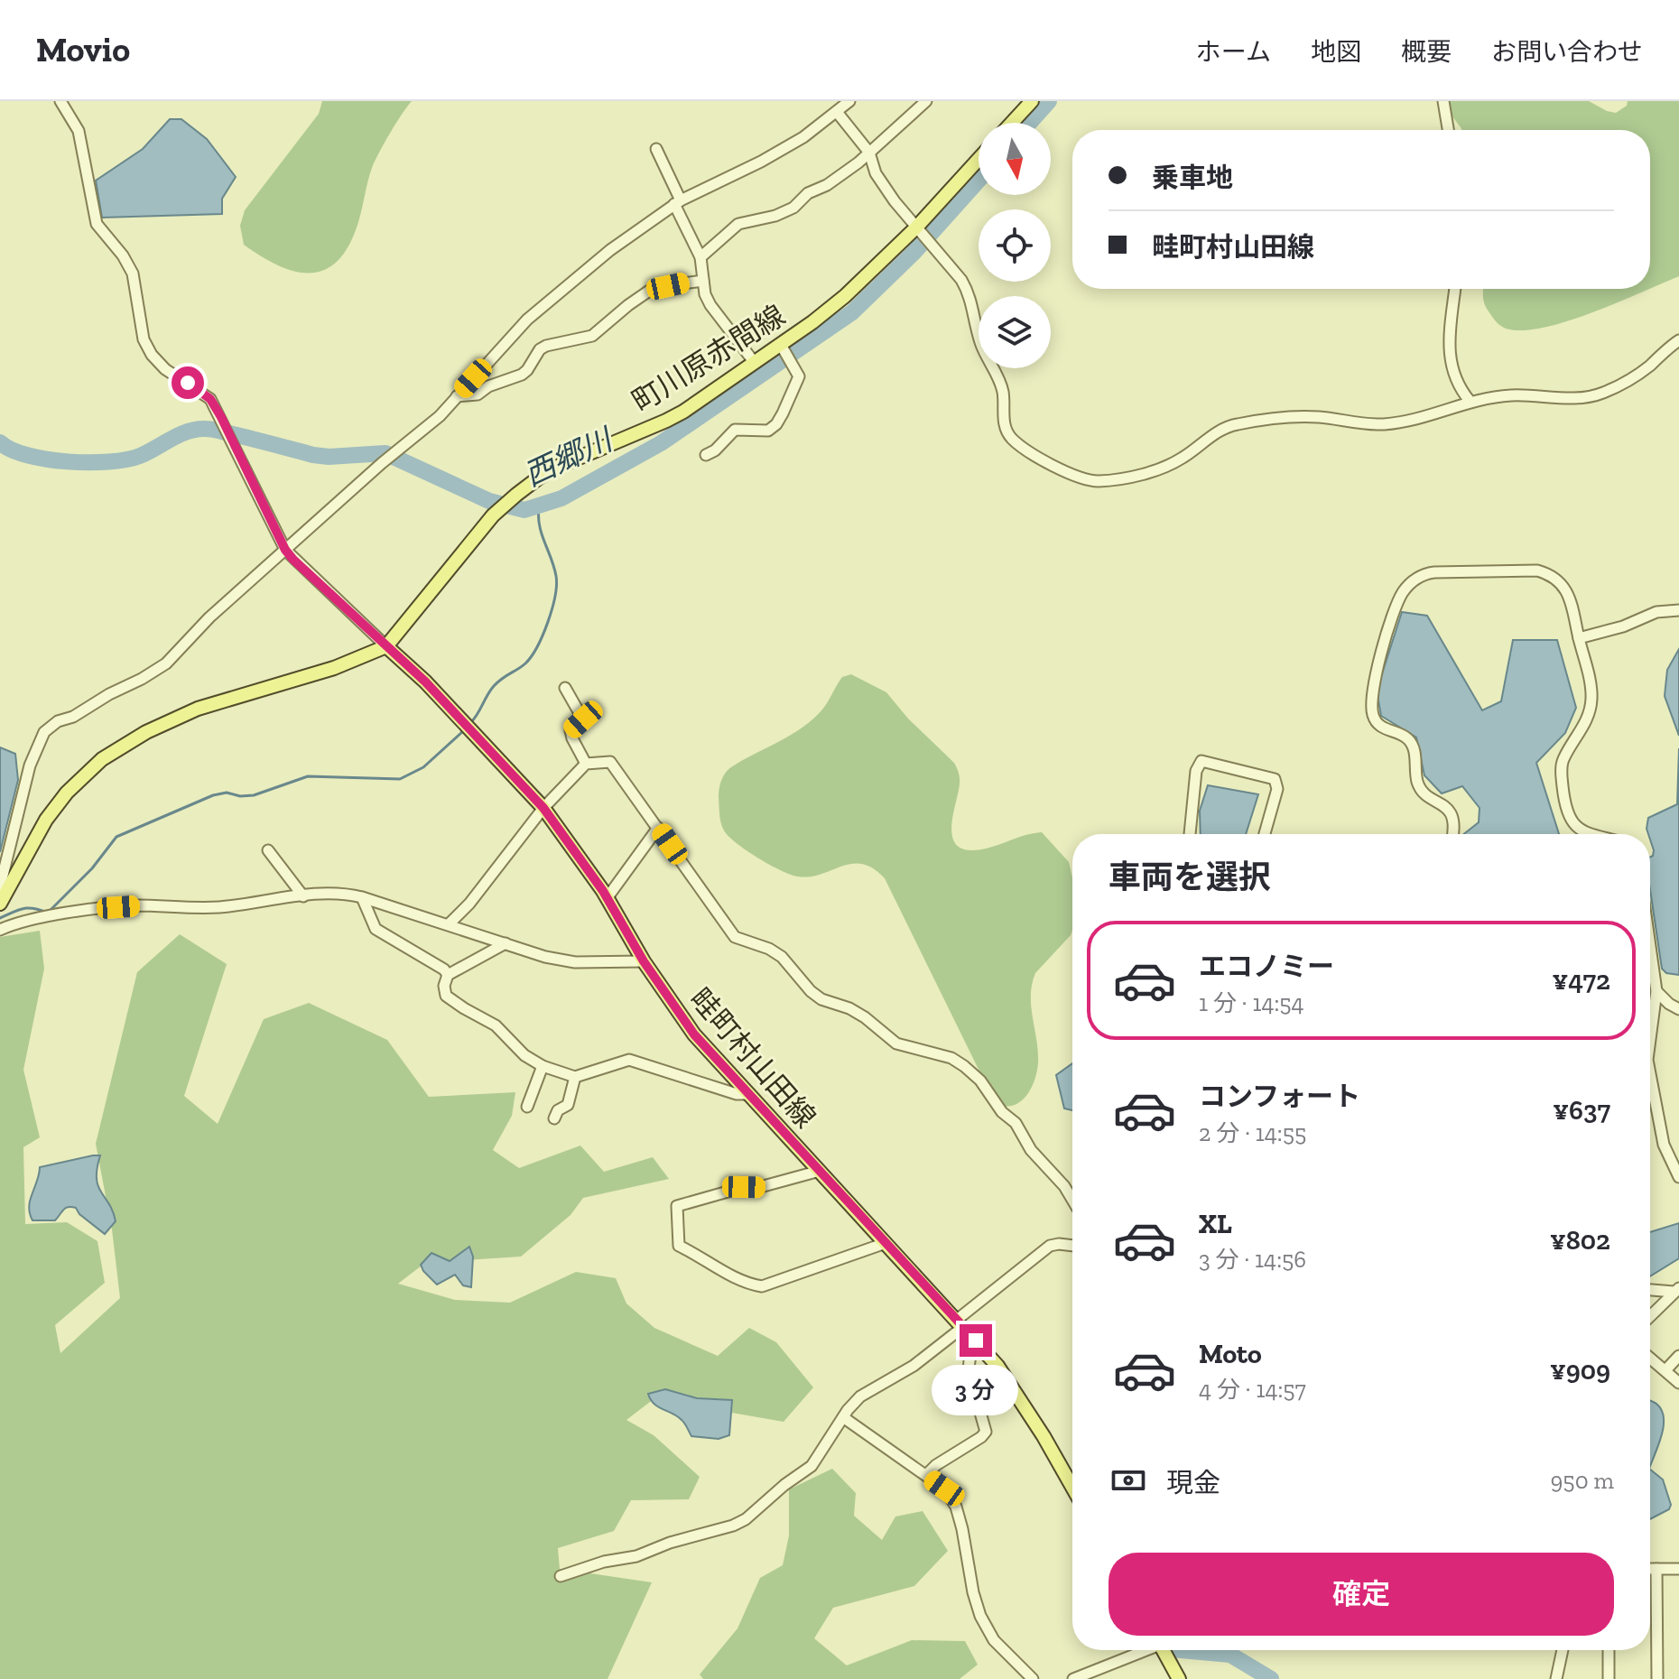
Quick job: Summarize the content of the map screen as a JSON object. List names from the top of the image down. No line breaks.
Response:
{"streets":{"main road":["町川原赤間線","畦町村山田線"]},"crossings":[["町川原赤間線","畦町村山田線"]],"water":["西郷川"],"north":"bottom","page":{"header":"Movio","nav":["ホーム","地図","概要","お問い合わせ"],"banner":["乗車地","畦町村山田線"],"heading":"車両を選択","list":[{"name":"エコノミー","note":"1 分 · 14:54","value":"¥472"},{"name":"コンフォート","note":"2 分 · 14:55","value":"¥637"},{"name":"XL","note":"3 分 · 14:56","value":"¥802"},{"name":"Moto","note":"4 分 · 14:57","value":"¥909"}],"bubble":"3 分","pay":["現金","950 m"],"buttons":"確定"}}
